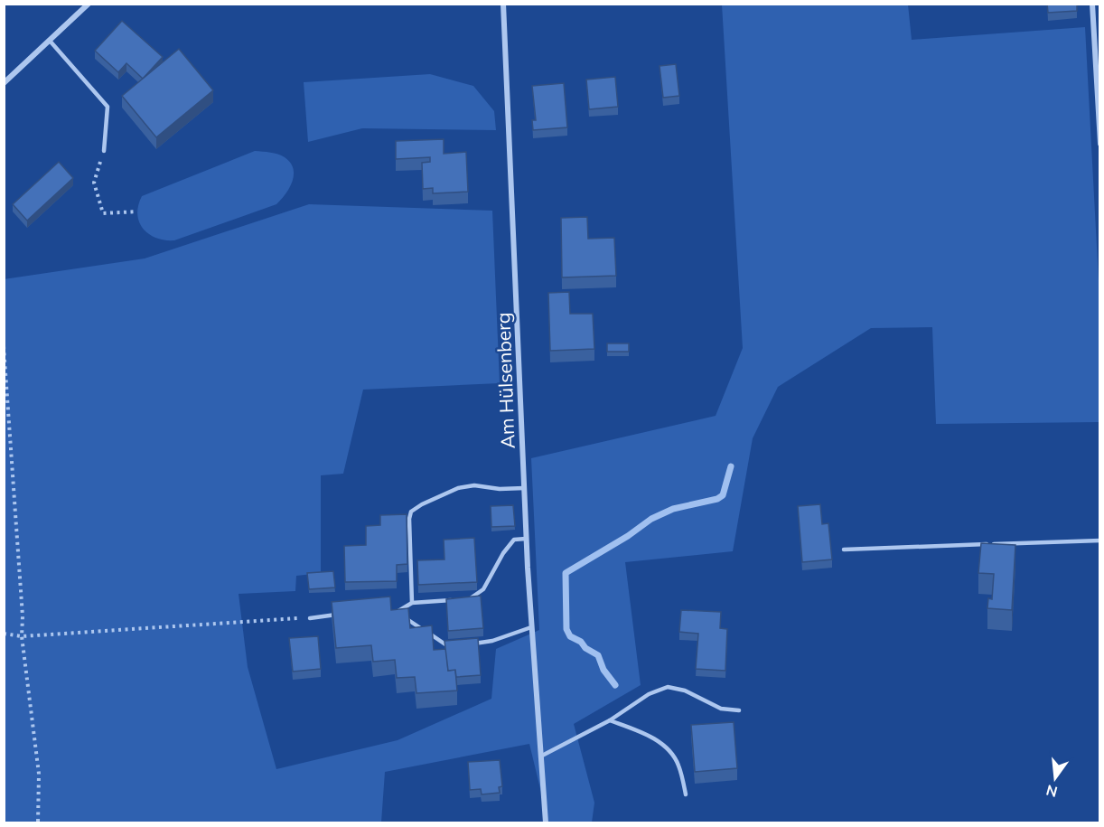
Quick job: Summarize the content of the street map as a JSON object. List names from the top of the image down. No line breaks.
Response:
{"streets":{"street":["Am Hülsenberg"]},"north":"bottom"}
